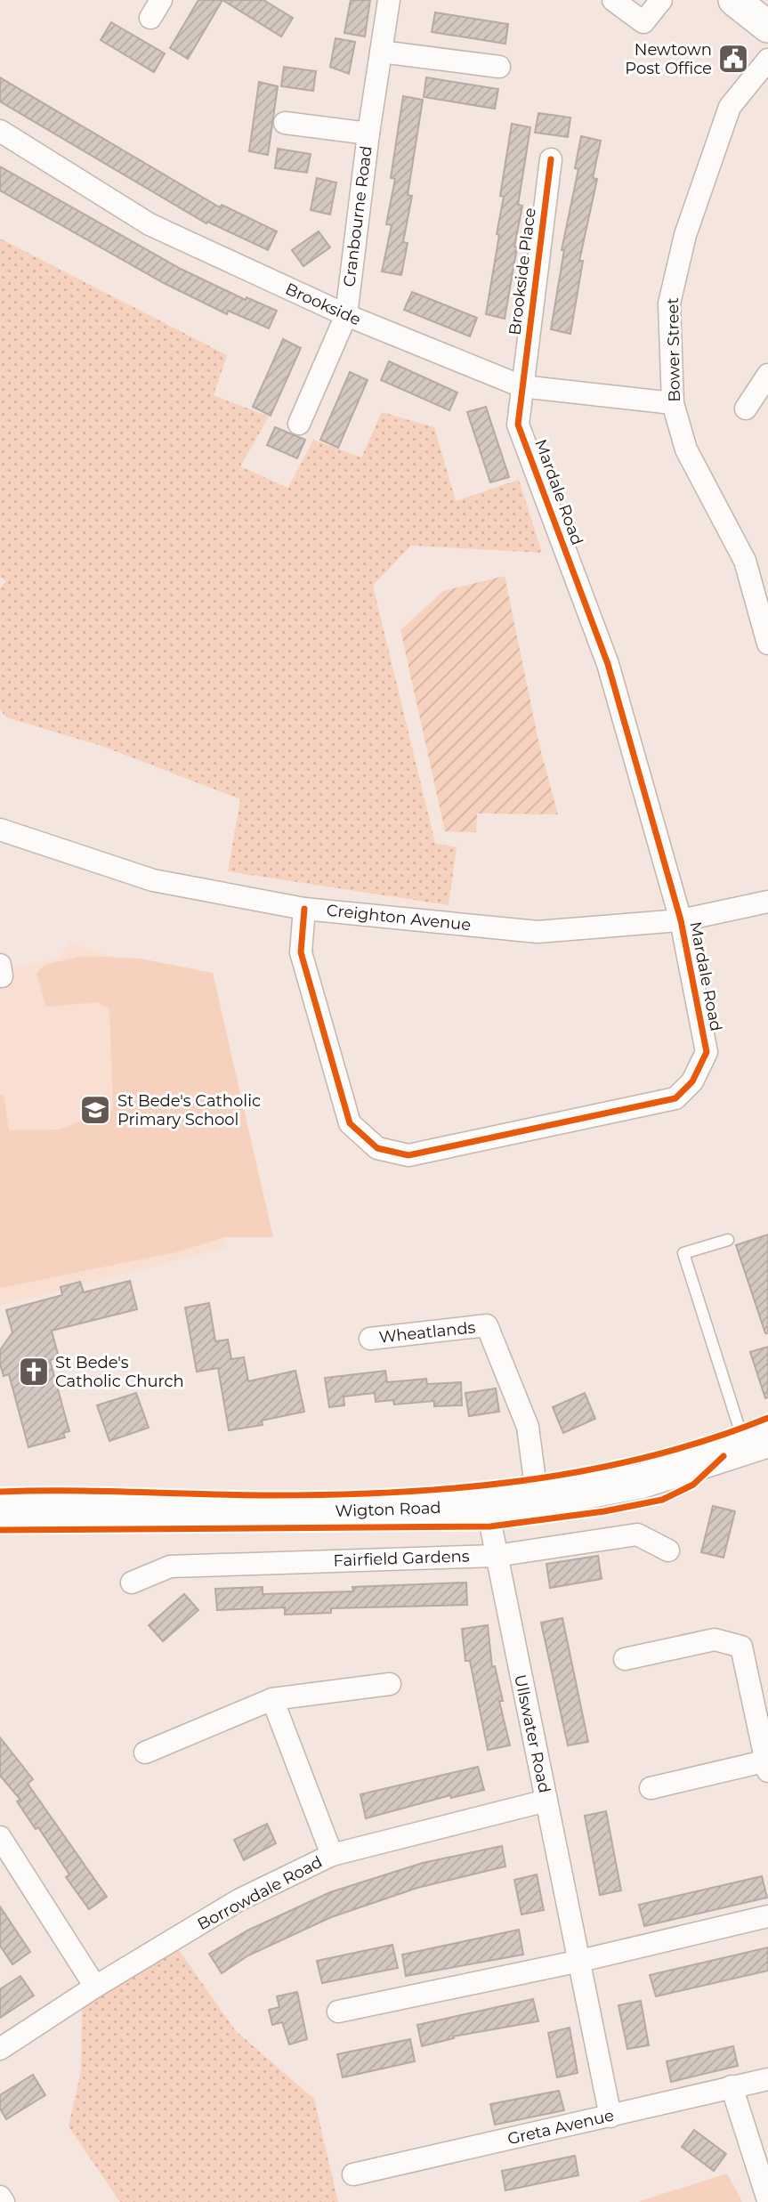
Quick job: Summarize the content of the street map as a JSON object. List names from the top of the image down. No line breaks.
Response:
{"streets":{"main road":["Wigton Road"],"street":["Cranbourne Road","Brookside Place","Brookside","Bower Street","Mardale Road","Creighton Avenue","Wheatlands","Fairfield Gardens","Ullswater Road","Borrowdale Road","Greta Avenue"]},"crossings":[["Cranbourne Road","Brookside"],["Brookside Place","Brookside"],["Brookside Place","Mardale Road"],["Brookside","Bower Street"],["Brookside","Mardale Road"],["Mardale Road","Creighton Avenue"],["Wheatlands","Wigton Road"],["Wigton Road","Ullswater Road"],["Fairfield Gardens","Ullswater Road"],["Ullswater Road","Borrowdale Road"],["Ullswater Road","Greta Avenue"]],"places":{"public building":["Newtown Post Office"],"school or university":["St Bede's Catholic Primary School"],"church":["St Bede's Catholic Church"]}}
